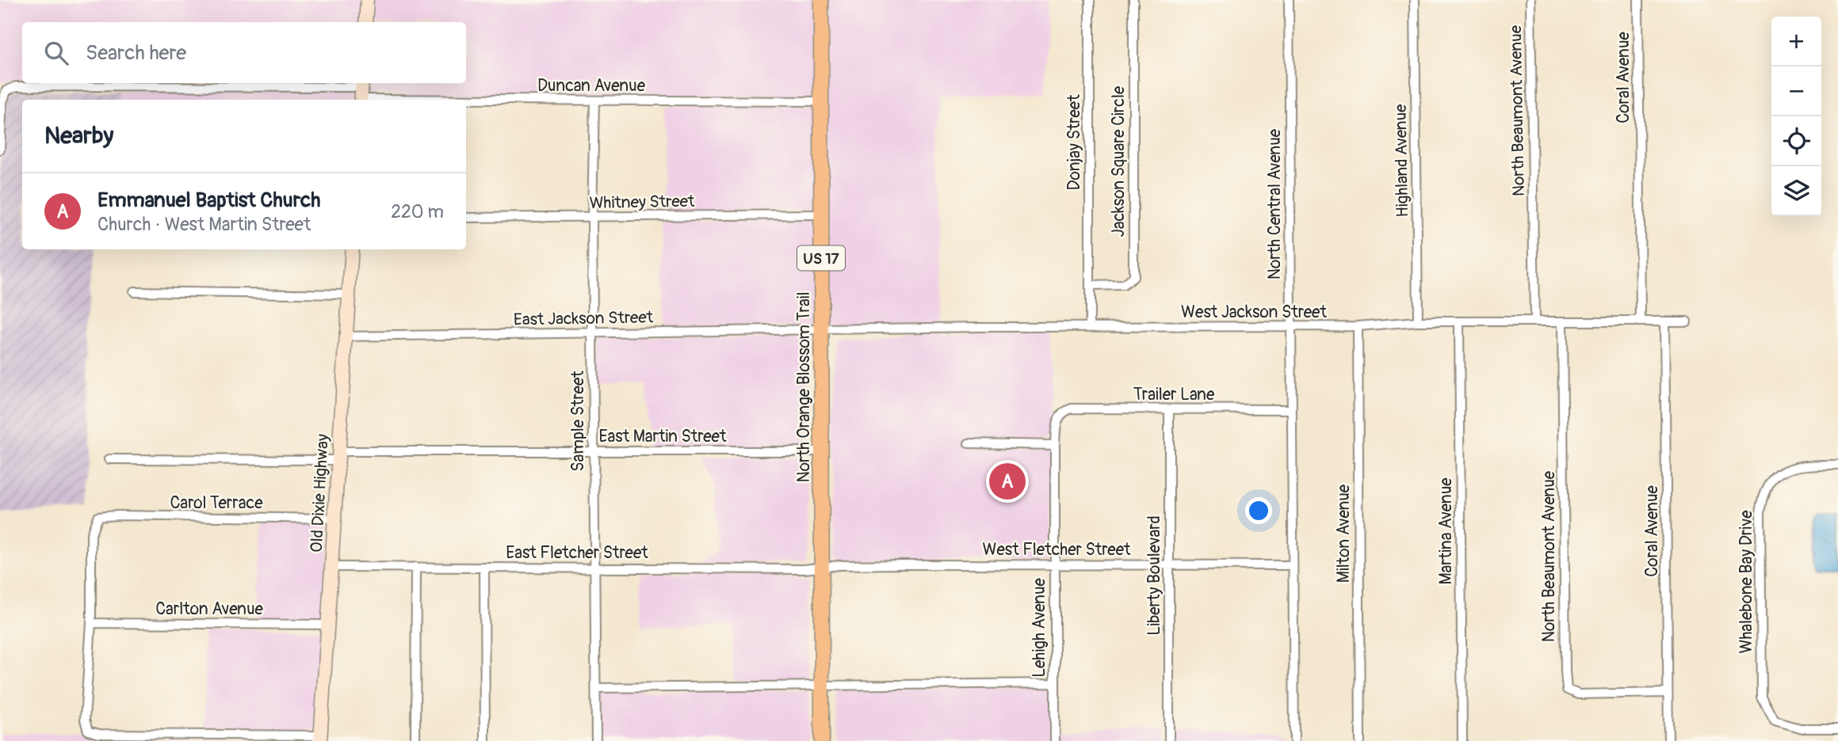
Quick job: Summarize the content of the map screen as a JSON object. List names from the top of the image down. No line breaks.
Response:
{"streets":{"main road":["US 17","North Orange Blossom Trail"],"street":["Coral Avenue","Duncan Avenue","North Beaumont Avenue","Donjay Street","Highland Avenue","Jackson Square Circle","Whitney Street","North Central Avenue","West Jackson Street","East Jackson Street","Trailer Lane","Sample Street","East Martin Street","Old Dixie Highway","Carol Terrace","Martina Avenue","Milton Avenue","West Fletcher Street","East Fletcher Street","Liberty Boulevard","Whalebone Bay Drive","Carlton Avenue","Lehigh Avenue"]},"crossings":[["Coral Avenue","North Beaumont Avenue"],["Coral Avenue","West Jackson Street"],["Duncan Avenue","North Orange Blossom Trail"],["Duncan Avenue","Sample Street"],["North Beaumont Avenue","West Jackson Street"],["Donjay Street","Jackson Square Circle"],["Donjay Street","West Jackson Street"],["Highland Avenue","West Jackson Street"],["Whitney Street","North Orange Blossom Trail"],["Whitney Street","Sample Street"],["North Central Avenue","West Jackson Street"],["North Central Avenue","Trailer Lane"],["North Central Avenue","West Fletcher Street"],["West Jackson Street","East Jackson Street"],["West Jackson Street","North Orange Blossom Trail"],["West Jackson Street","Martina Avenue"],["West Jackson Street","Milton Avenue"],["East Jackson Street","North Orange Blossom Trail"],["East Jackson Street","Sample Street"],["East Jackson Street","Old Dixie Highway"],["North Orange Blossom Trail","East Martin Street"],["North Orange Blossom Trail","West Fletcher Street"],["North Orange Blossom Trail","East Fletcher Street"],["Trailer Lane","Liberty Boulevard"],["Trailer Lane","Lehigh Avenue"],["Sample Street","East Martin Street"],["Sample Street","East Fletcher Street"],["East Martin Street","Old Dixie Highway"],["Old Dixie Highway","Carol Terrace"],["Old Dixie Highway","East Fletcher Street"],["Old Dixie Highway","Carlton Avenue"],["Carol Terrace","Carlton Avenue"],["West Fletcher Street","East Fletcher Street"],["West Fletcher Street","Liberty Boulevard"],["West Fletcher Street","Lehigh Avenue"]],"page":{"map_buttons":["+","−"],"search":"Search here","heading":"Nearby","list":[{"mark":"A","name":"Emmanuel Baptist Church","note":"Church · West Martin Street","value":"220 m"}],"pins":"A"}}
